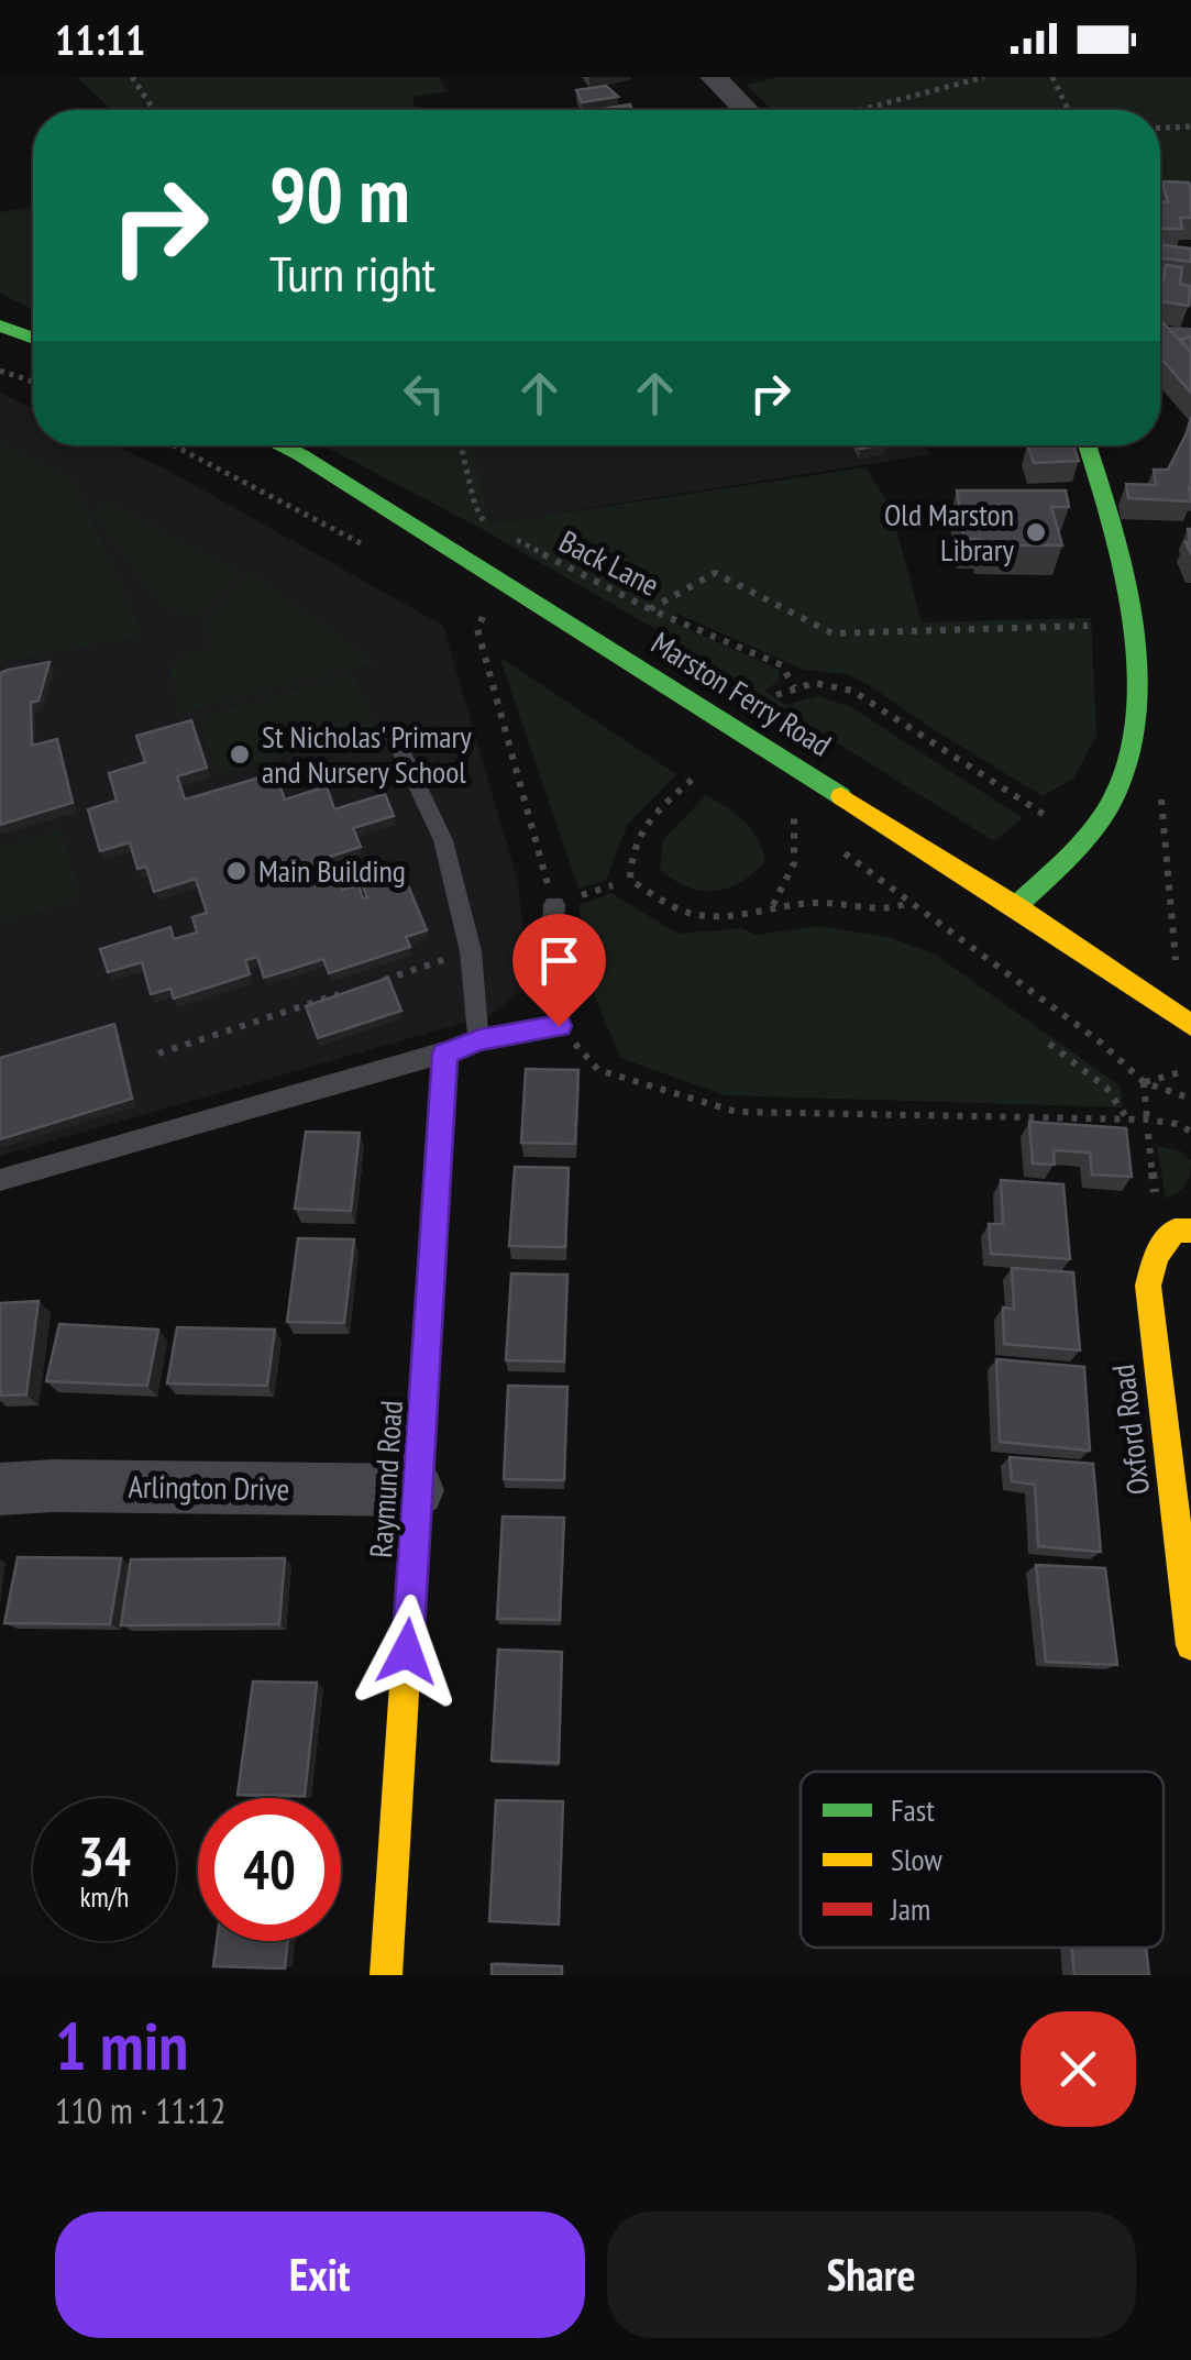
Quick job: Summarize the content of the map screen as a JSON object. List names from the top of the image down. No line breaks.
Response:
{"streets":{"street":["Marston Ferry Road","Oxford Road","Raymund Road","Arlington Drive"],"path":["Back Lane"]},"crossings":[["Raymund Road","Arlington Drive"]],"places":["Old Marston Library","St Nicholas' Primary and Nursery School","Main Building"],"legend":["Fast","Slow","Jam"],"page":{"status":"11:11","turn":["90 m","Turn right"],"speed":"34 km/h","limit":"40","heading":["1 min","110 m · 11:12"],"buttons":["Exit","Share"]}}
